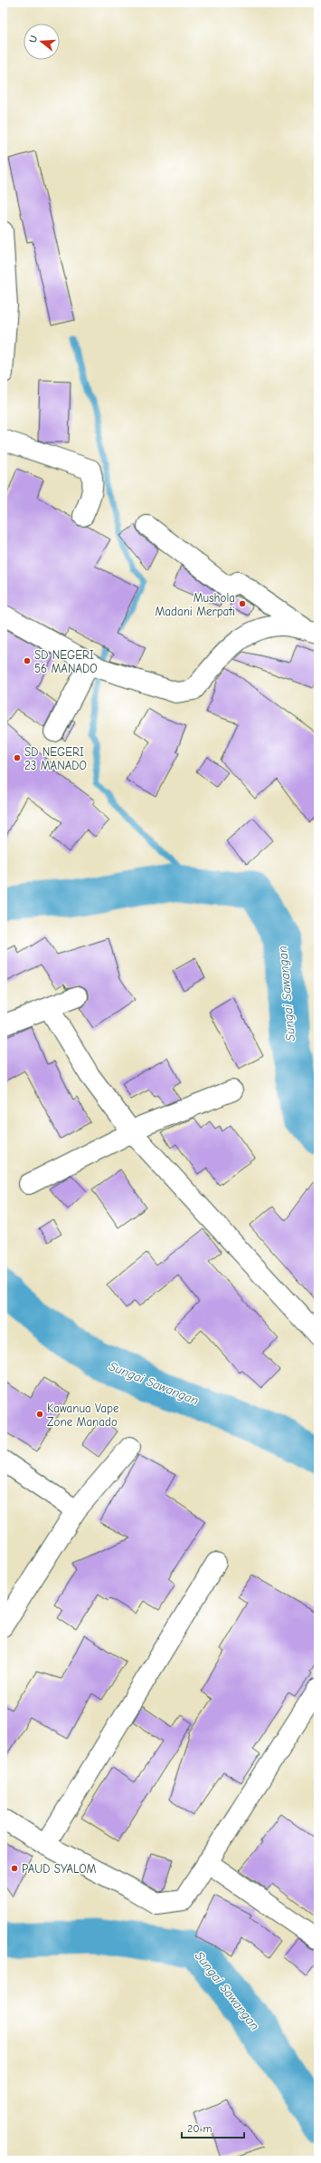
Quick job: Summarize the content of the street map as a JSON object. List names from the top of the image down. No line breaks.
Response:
{"water":["Sungai Sawangan"],"places":["Mushola Madani Merpati","SD NEGERI 56 MANADO","SD NEGERI 23 MANADO","Kawanua Vape Zone Manado","PAUD SYALOM"],"scale_bar":"20 m","north":"left"}
